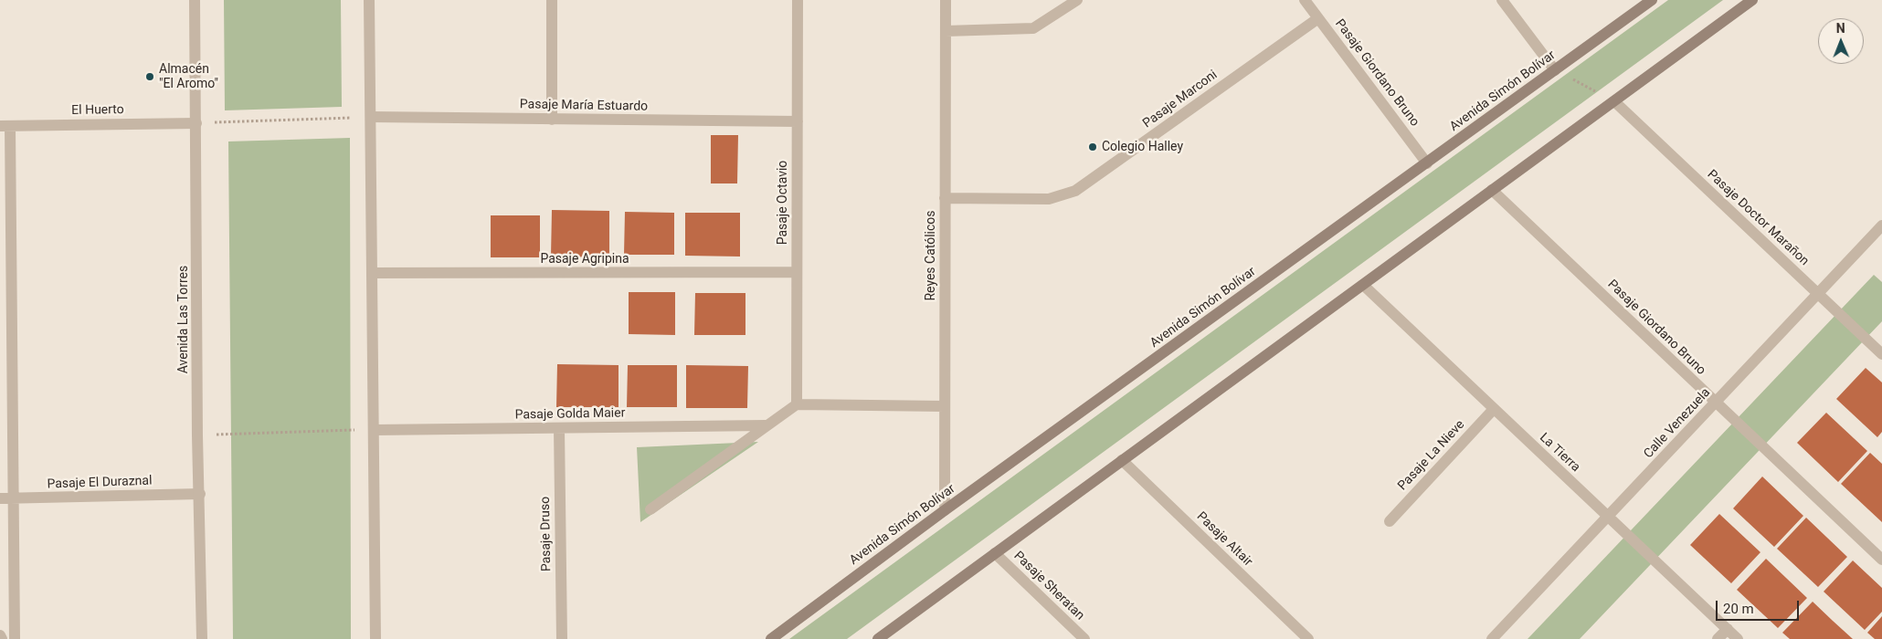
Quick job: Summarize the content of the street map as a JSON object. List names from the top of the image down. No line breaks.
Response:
{"streets":{"main road":["Avenida Simón Bolívar"],"street":["Pasaje Giordano Bruno","Pasaje Marconi","Pasaje María Estuardo","El Huerto","Pasaje Octavio","Pasaje Doctor Marañon","Reyes Católicos","Pasaje Agripina","Avenida Las Torres","Pasaje Golda Maier","Calle Venezuela","La Tierra","Pasaje La Nieve","Pasaje El Duraznal","Pasaje Druso","Pasaje Altair","Pasaje Sheratan"]},"crossings":[["Pasaje Giordano Bruno","Avenida Simón Bolívar"],["Pasaje Giordano Bruno","Pasaje Marconi"],["Pasaje Giordano Bruno","Calle Venezuela"],["Avenida Simón Bolívar","Reyes Católicos"],["Pasaje Marconi","Reyes Católicos"],["Pasaje María Estuardo","Pasaje Octavio"],["El Huerto","Avenida Las Torres"],["Pasaje Octavio","Pasaje Agripina"],["Pasaje Doctor Marañon","Calle Venezuela"],["Avenida Las Torres","Pasaje El Duraznal"],["Pasaje Golda Maier","Pasaje Druso"],["Calle Venezuela","La Tierra"],["La Tierra","Pasaje La Nieve"]],"places":["Almacén \"El Aromo\"","Colegio Halley"],"scale_bar":"20 m","north":"top"}
